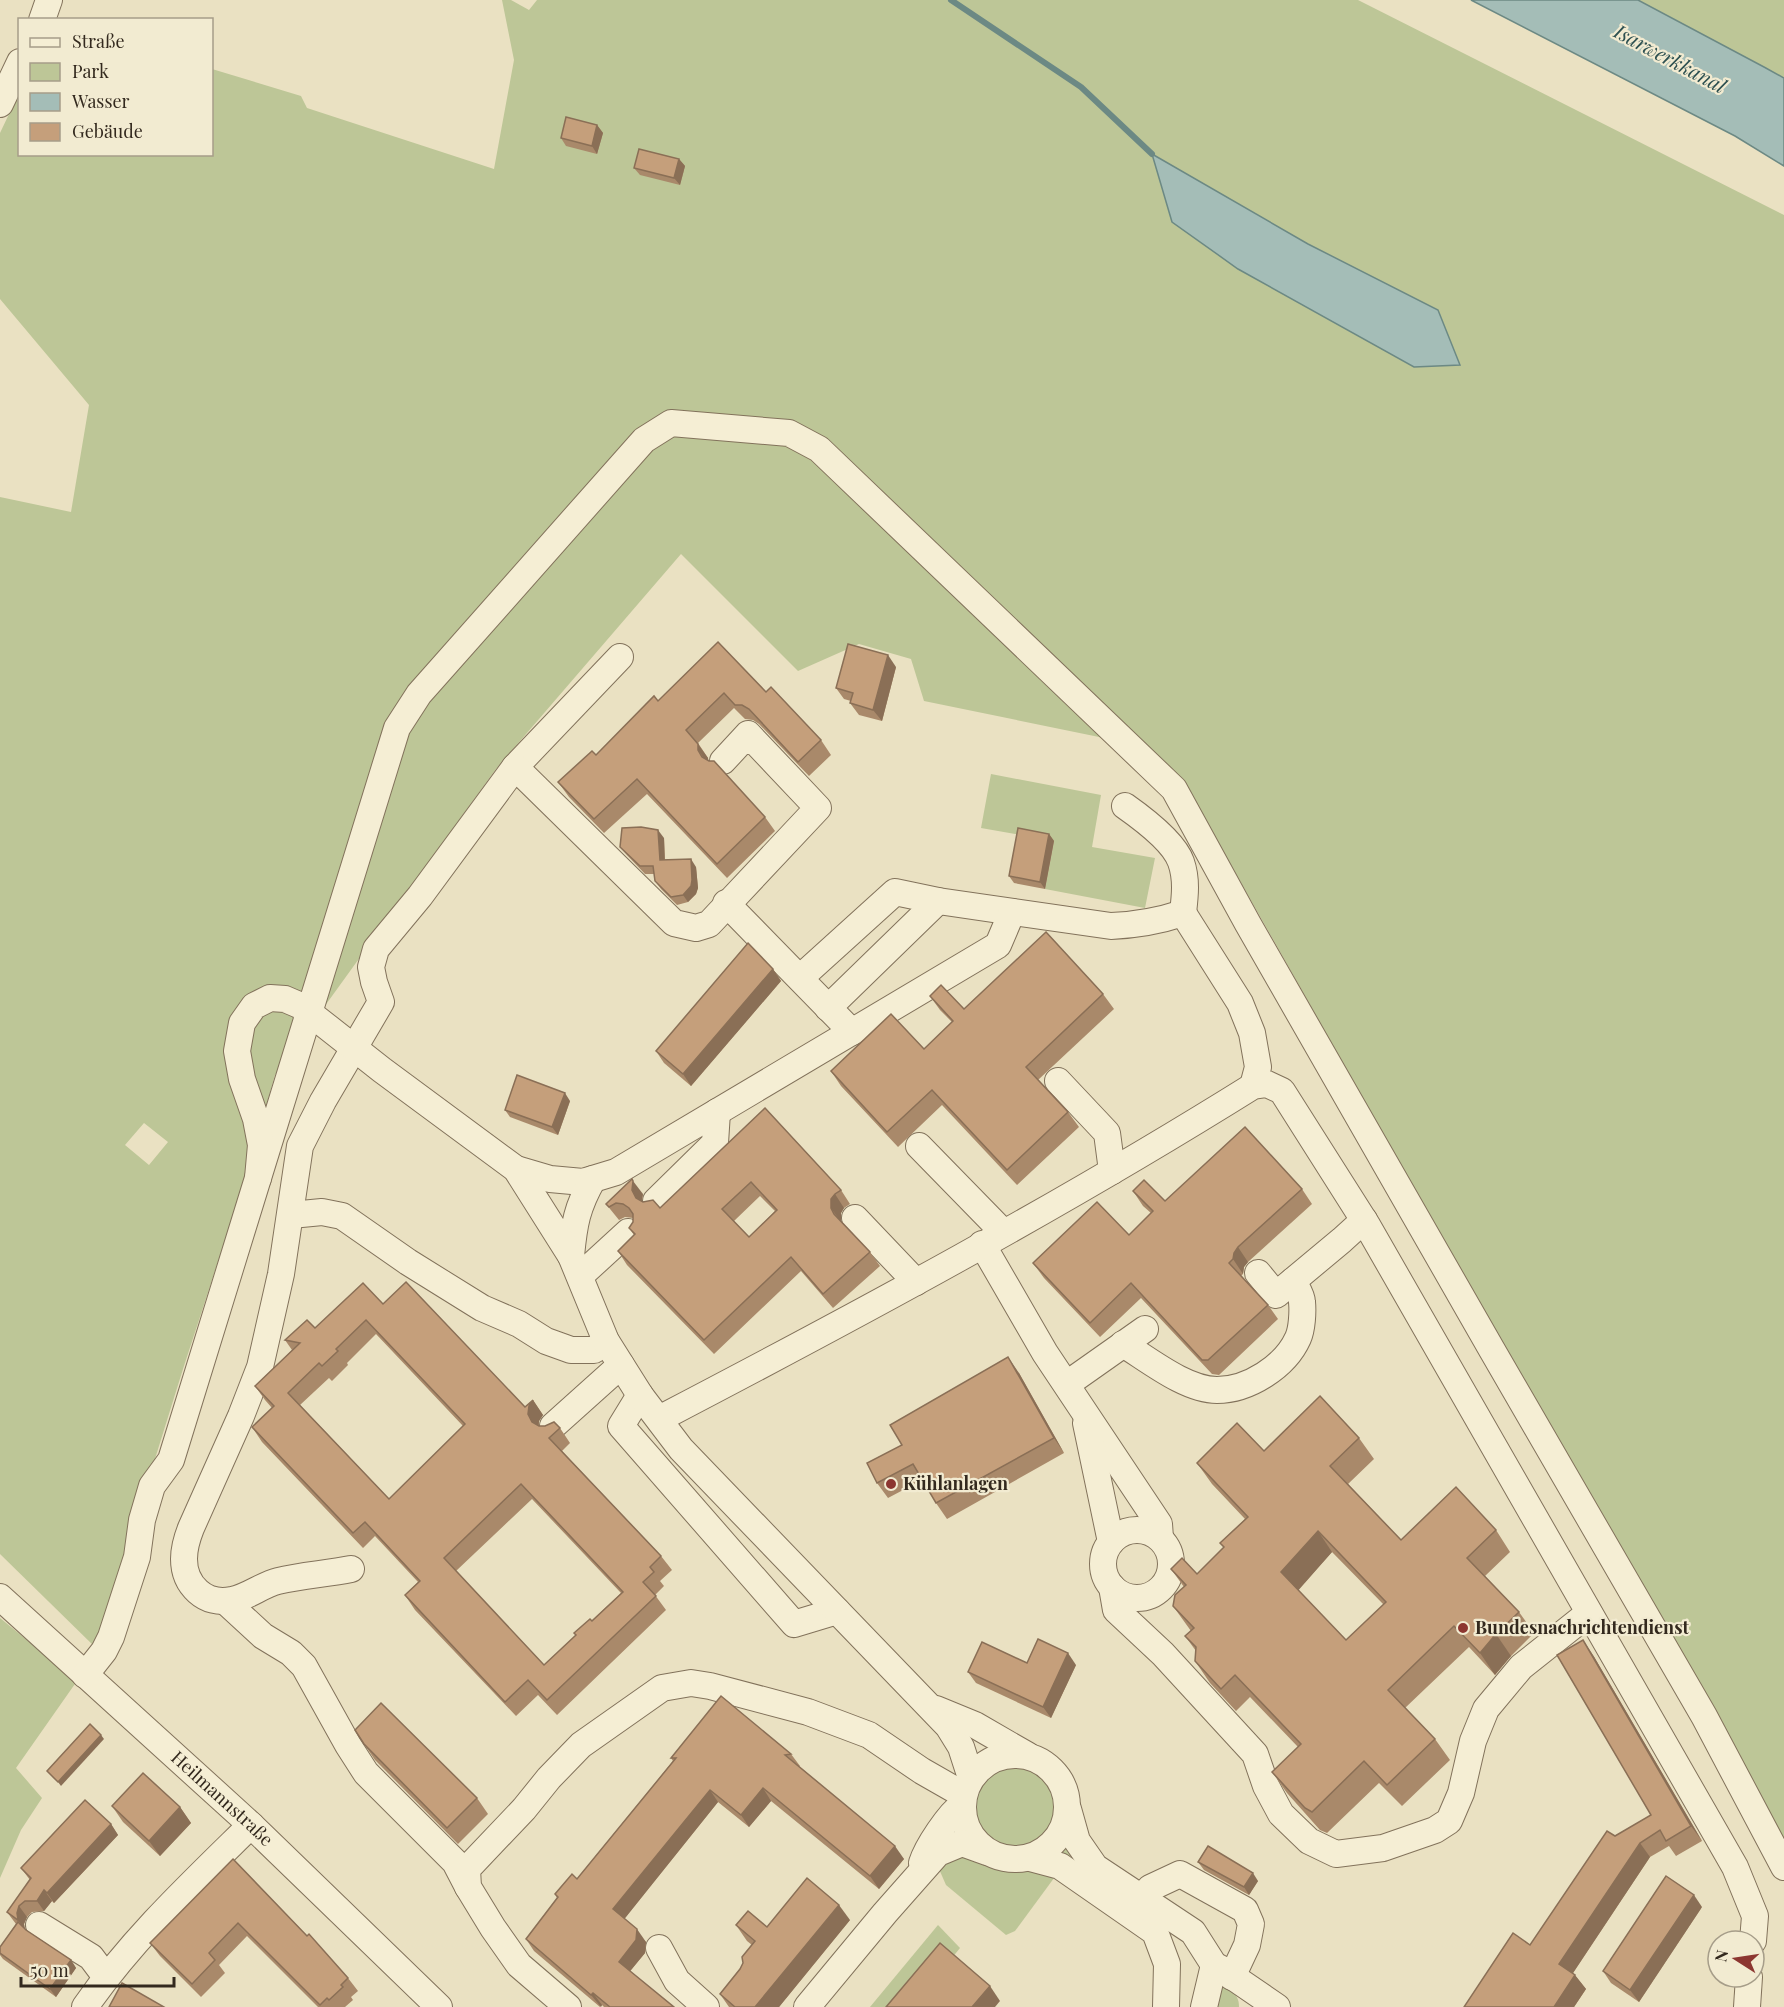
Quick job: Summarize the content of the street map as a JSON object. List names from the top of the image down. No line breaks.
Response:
{"streets":{"street":["Heilmannstraße"]},"water":["Isarwerkkanal"],"places":["Kühlanlagen","Bundesnachrichtendienst"],"legend":["Straße","Park","Wasser","Gebäude"],"scale_bar":"50 m","north":"left"}
